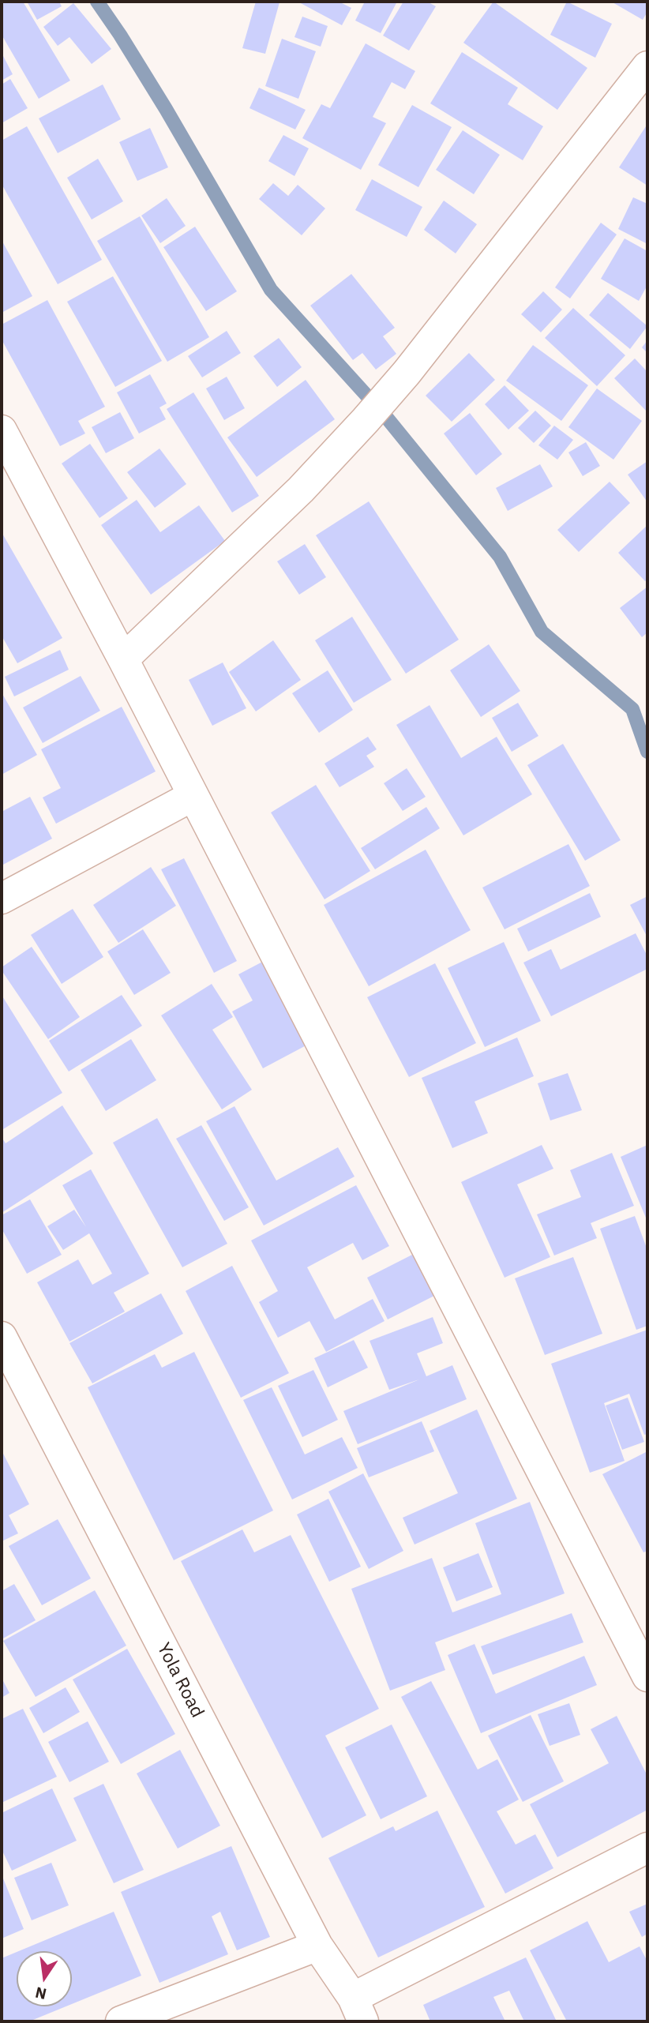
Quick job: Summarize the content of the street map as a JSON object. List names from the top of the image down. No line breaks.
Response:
{"streets":{"street":["Yola Road"]},"north":"bottom"}
